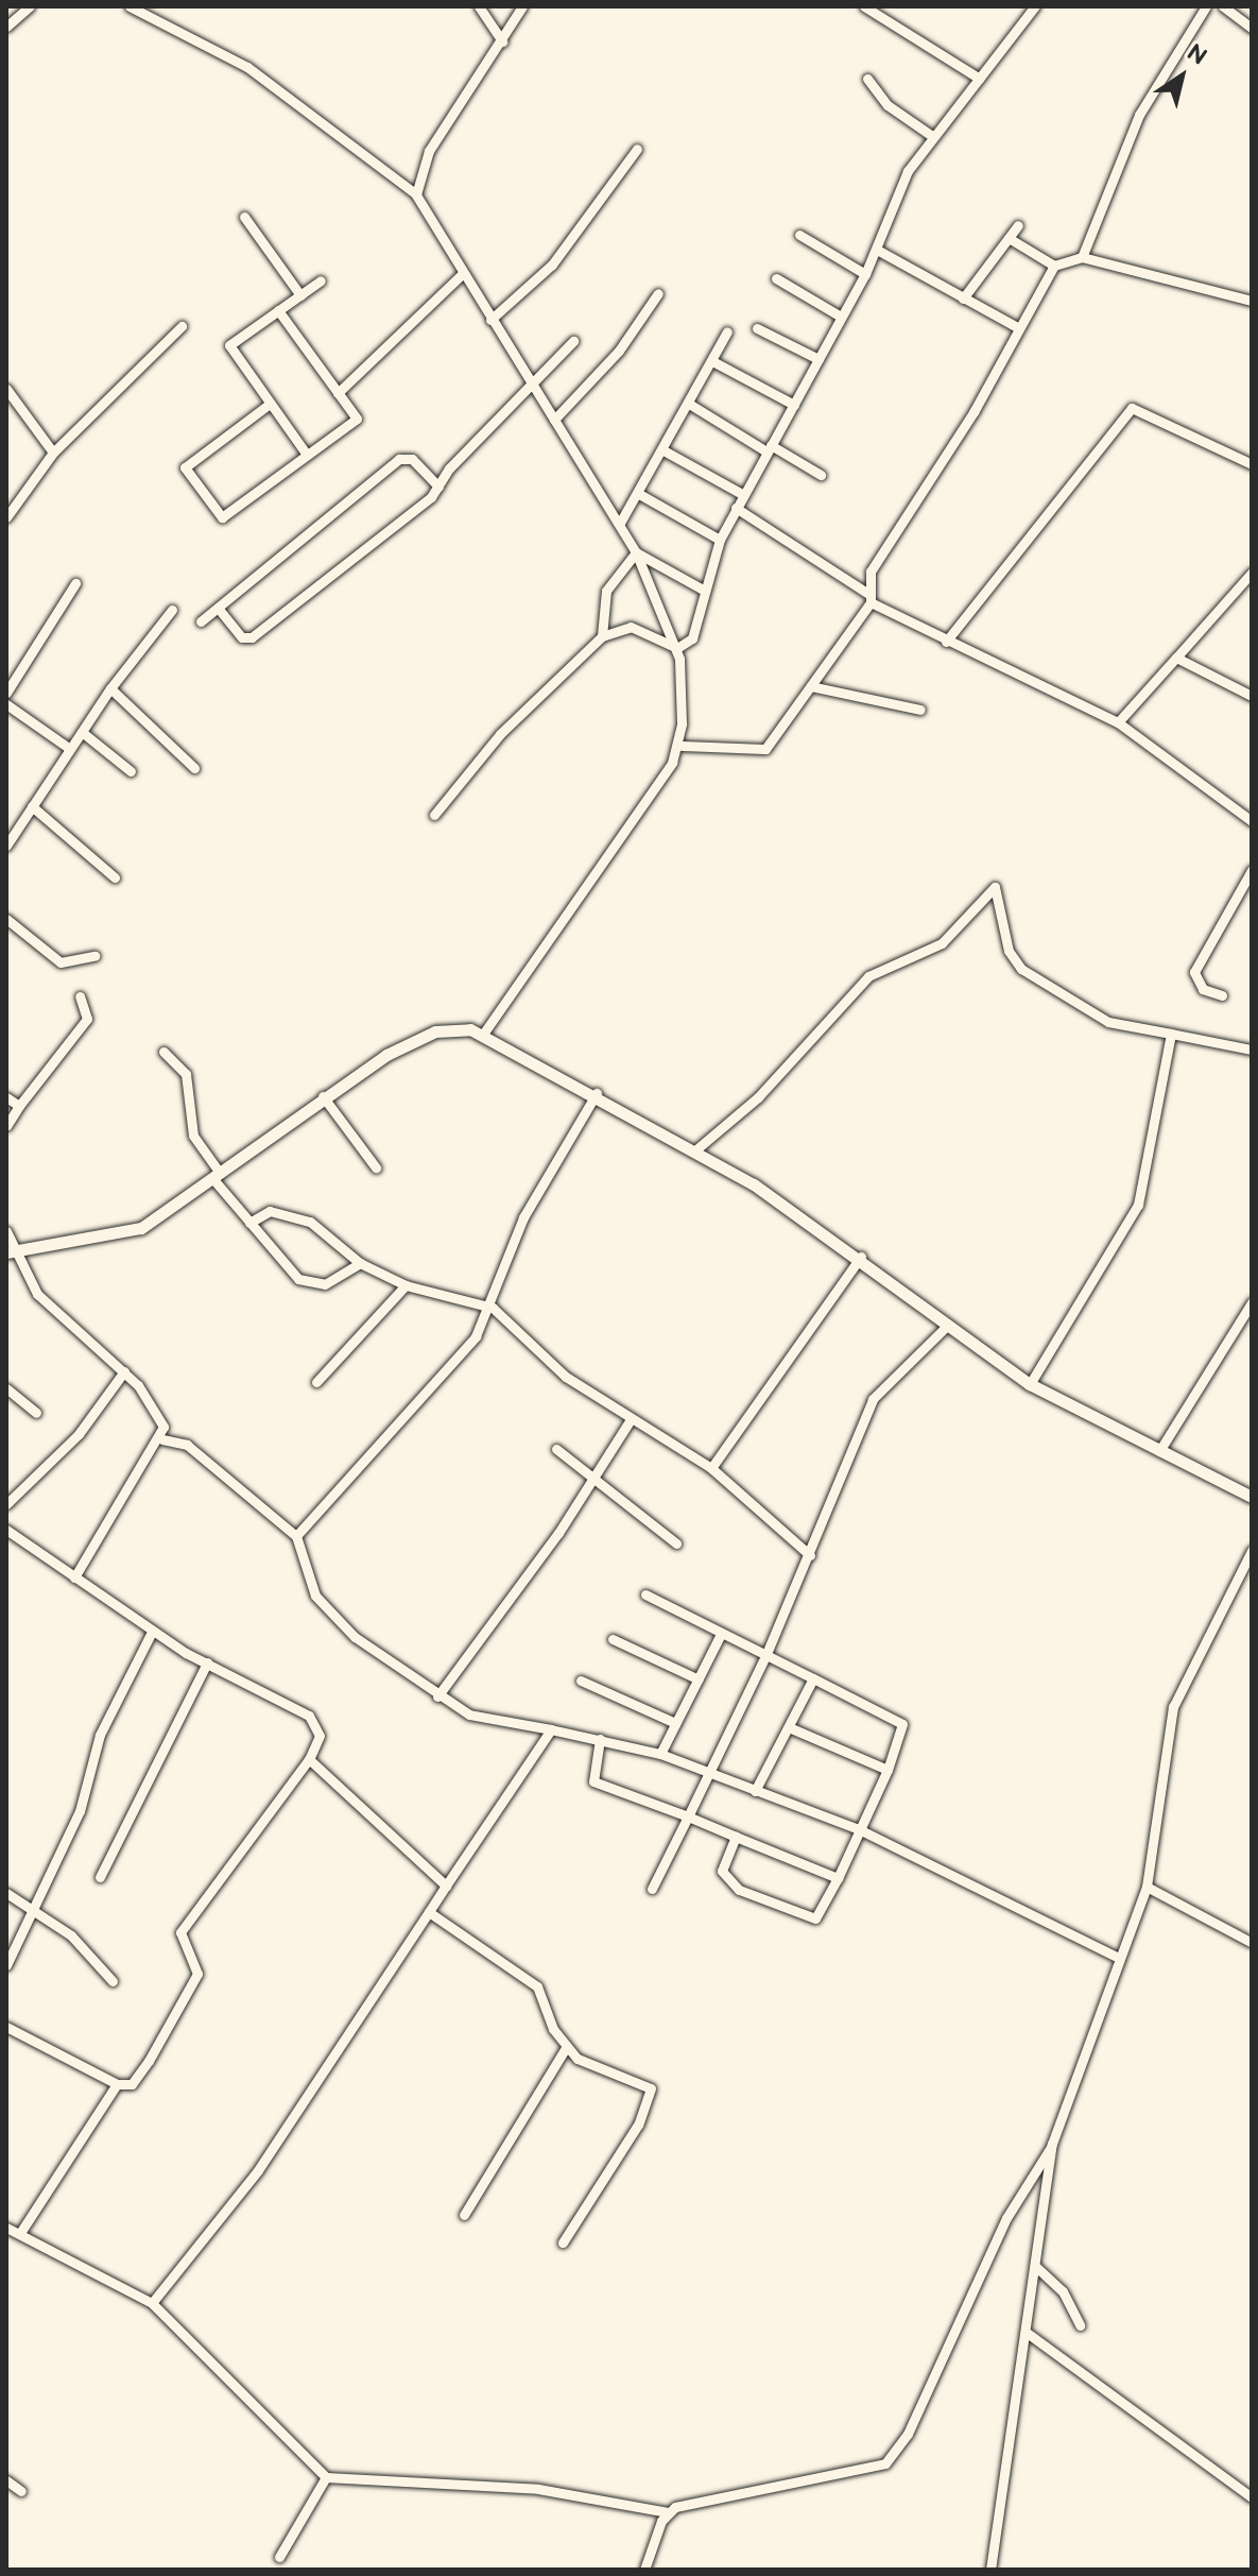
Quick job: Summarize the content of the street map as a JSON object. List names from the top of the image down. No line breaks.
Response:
{"north":"top right"}
